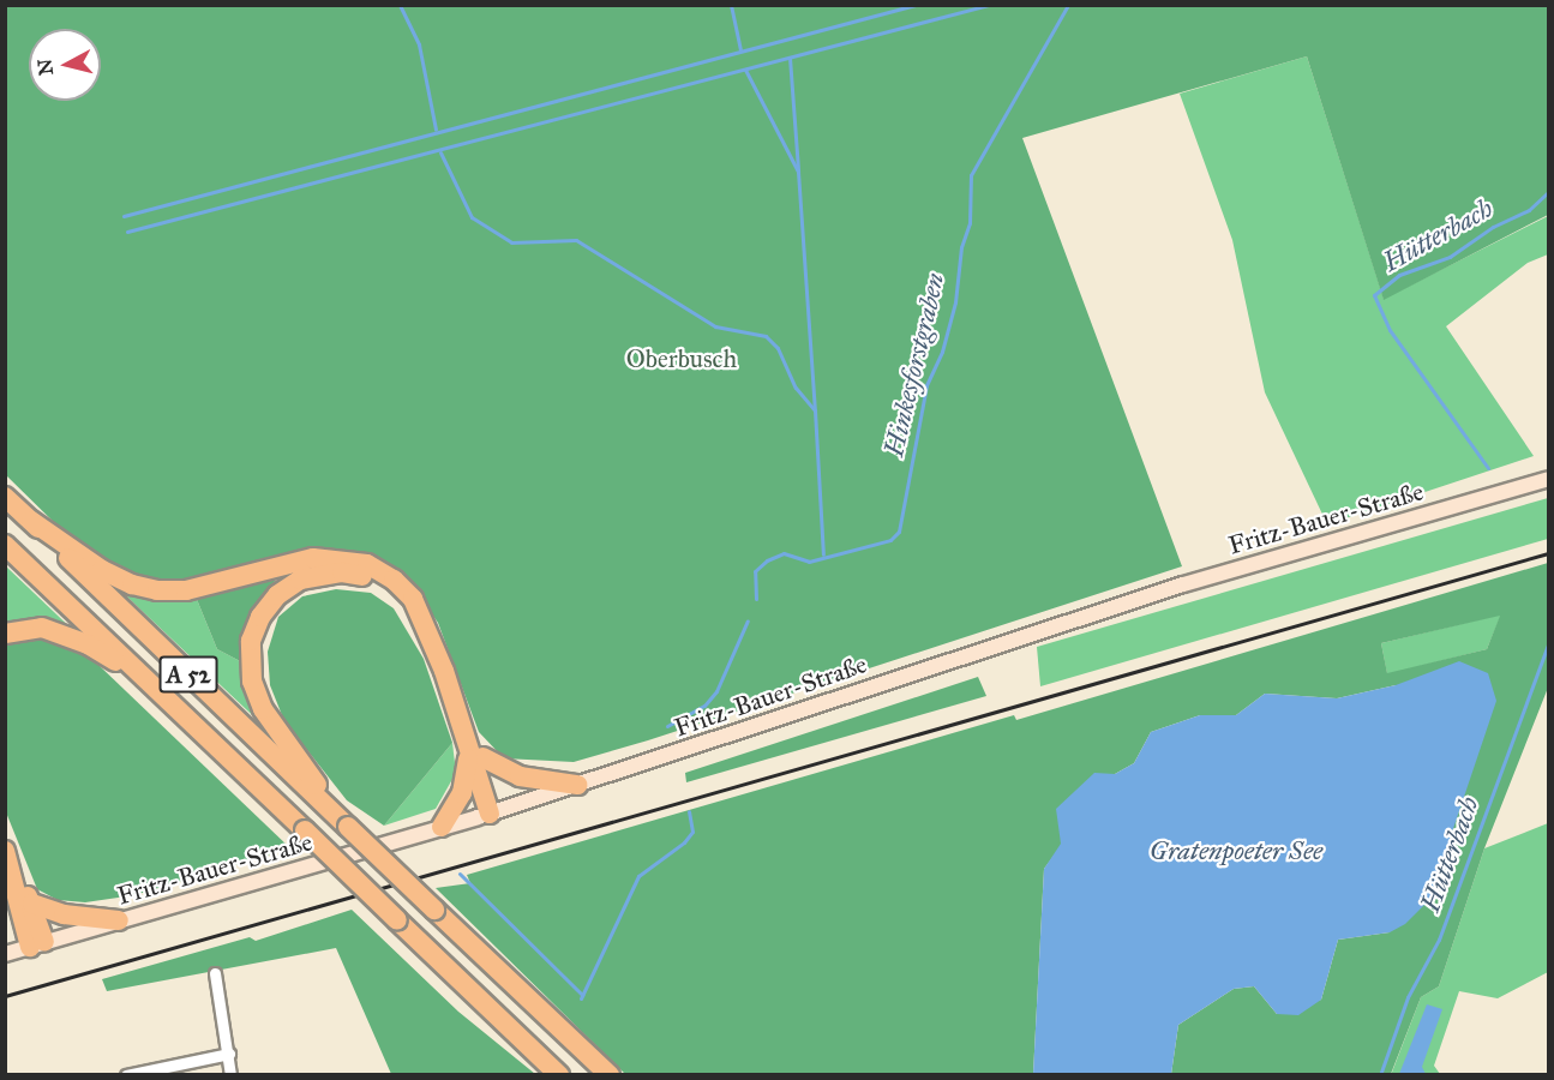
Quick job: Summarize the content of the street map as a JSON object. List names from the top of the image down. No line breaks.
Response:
{"streets":{"highway":["A 52"],"main road":["Fritz-Bauer-Straße"]},"water":["Hütterbach","Hinkesforstgraben","Gratenpoeter See"],"parks":["Oberbusch"],"north":"left"}
